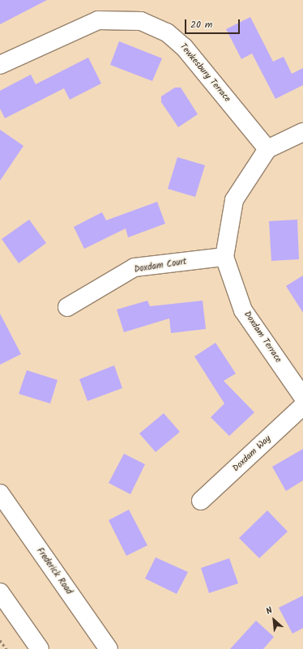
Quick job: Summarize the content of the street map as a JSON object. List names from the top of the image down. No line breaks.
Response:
{"streets":{"street":["Tewkesbury Terrace","Doxdam Court","Doxdam Terrace","Doxdam Way","Frederick Road"]},"crossings":[["Tewkesbury Terrace","Doxdam Terrace"],["Doxdam Court","Doxdam Terrace"]],"scale_bar":"20 m","north":"top left"}
